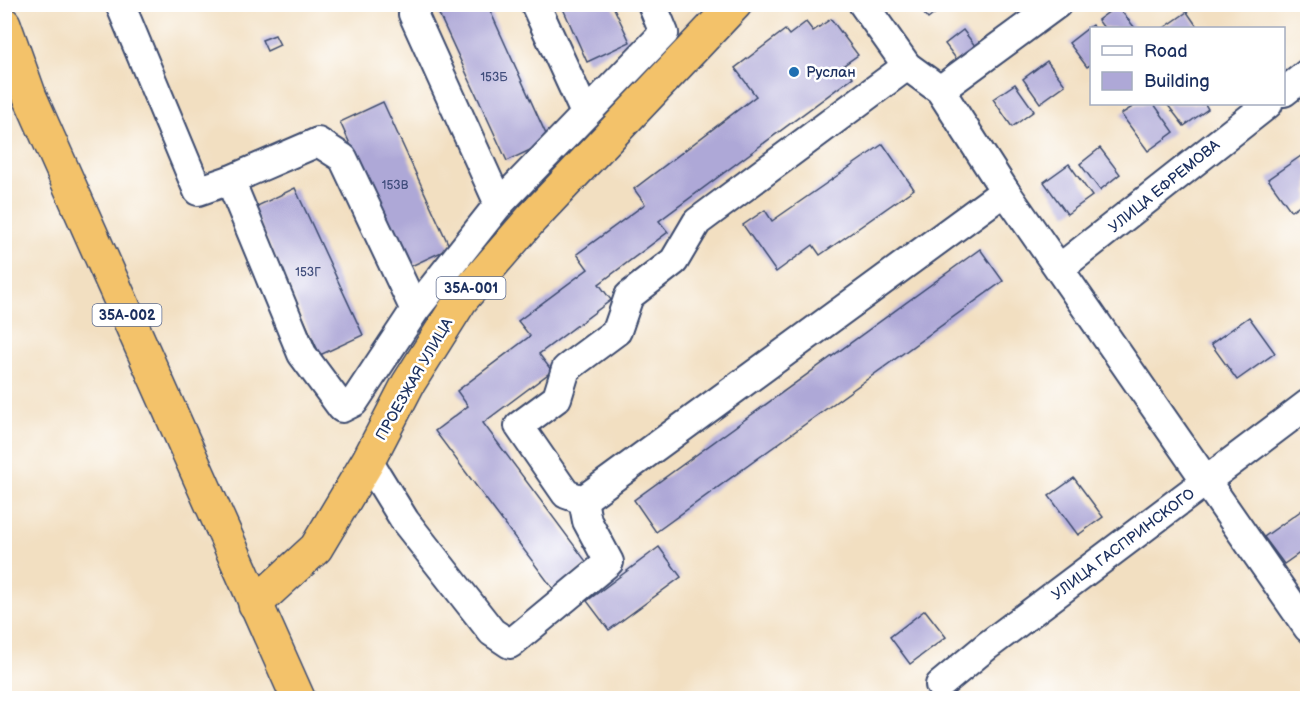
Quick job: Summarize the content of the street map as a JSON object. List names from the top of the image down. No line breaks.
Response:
{"streets":{"highway":["35А-001","35А-002","ПРОЕЗЖАЯ УЛИЦА"],"street":["УЛИЦА ЕФРЕМОВА","УЛИЦА ГАСПРИНСКОГО"]},"crossings":[["35А-002","ПРОЕЗЖАЯ УЛИЦА"]],"places":["Руслан"],"house_numbers":["153Б","153В","153Г"],"legend":["Road","Building"]}
